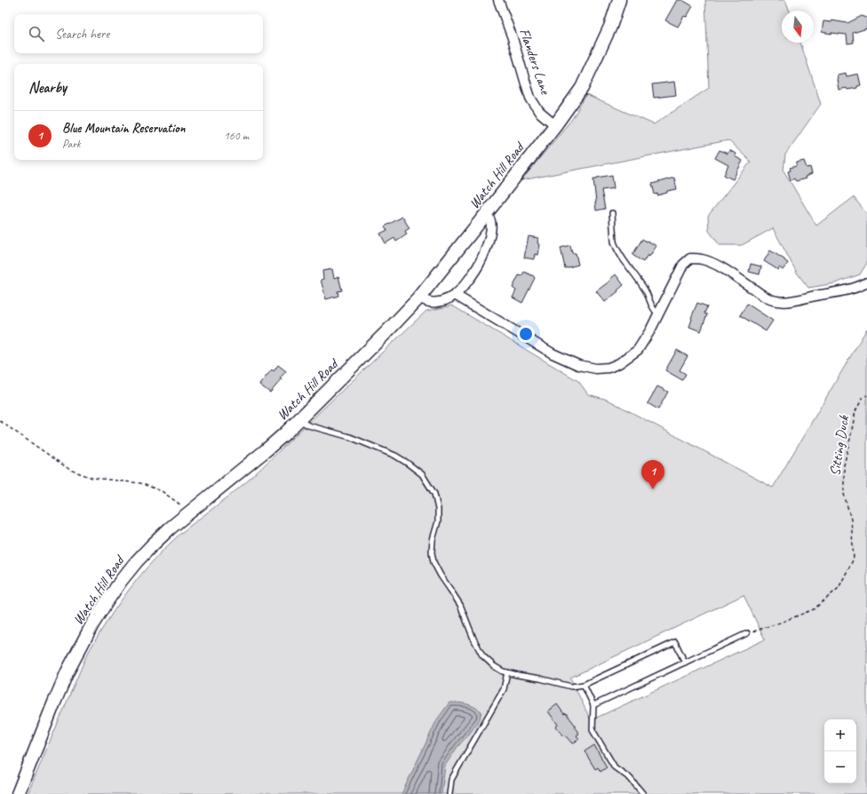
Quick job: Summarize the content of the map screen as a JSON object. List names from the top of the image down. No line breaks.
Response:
{"streets":{"street":["Flanders Lane","Watch Hill Road"],"path":["Sitting Duck"]},"crossings":[["Flanders Lane","Watch Hill Road"]],"north":"bottom","page":{"search":"Search here","heading":"Nearby","list":[{"mark":"1","name":"Blue Mountain Reservation","note":"Park","value":"160 m"}],"pins":"1","map_buttons":["+","−"]}}
